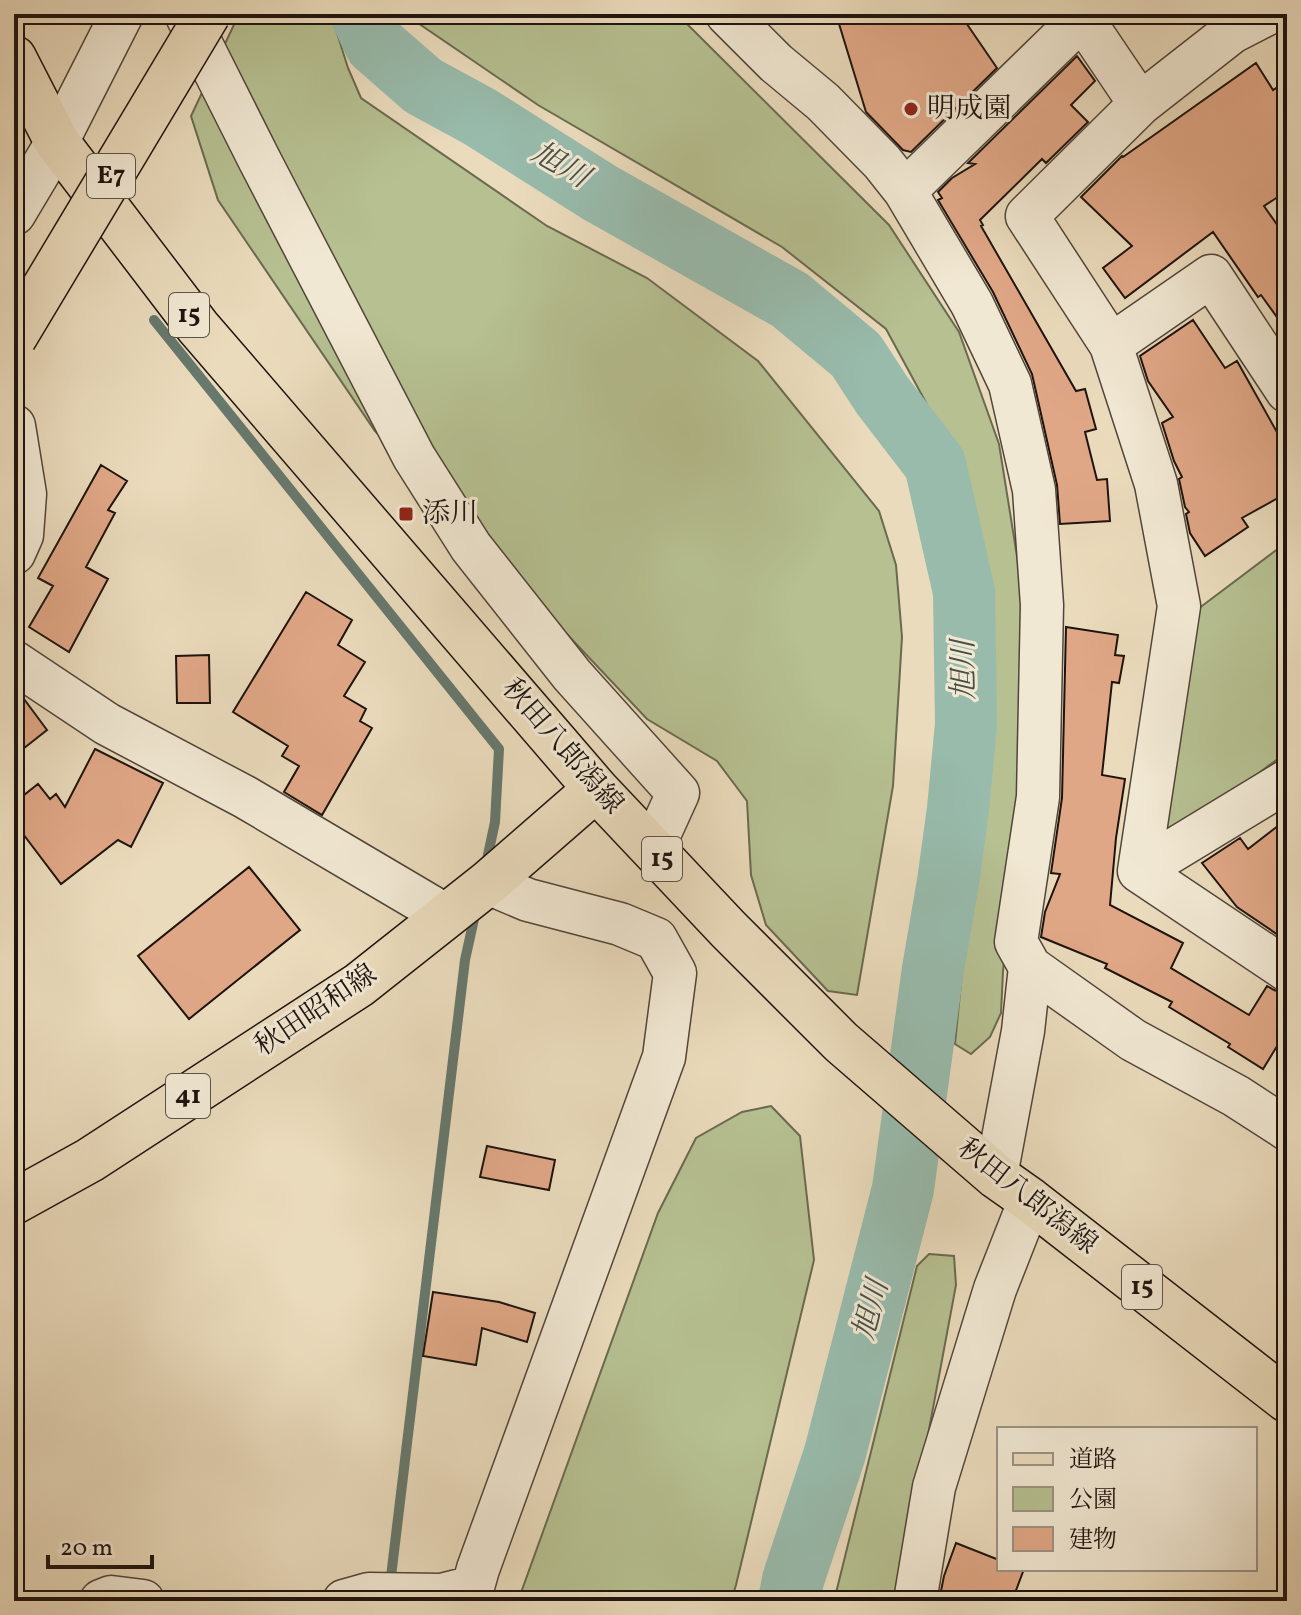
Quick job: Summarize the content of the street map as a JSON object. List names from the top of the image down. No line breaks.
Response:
{"streets":{"main road":["E7","15","秋田八郎潟線","秋田昭和線","41"]},"crossings":[["秋田八郎潟線","秋田昭和線"]],"water":["旭川"],"places":{"other":["明成園"],"transit":["添川"]},"legend":["道路","公園","建物"],"scale_bar":"20 m"}
